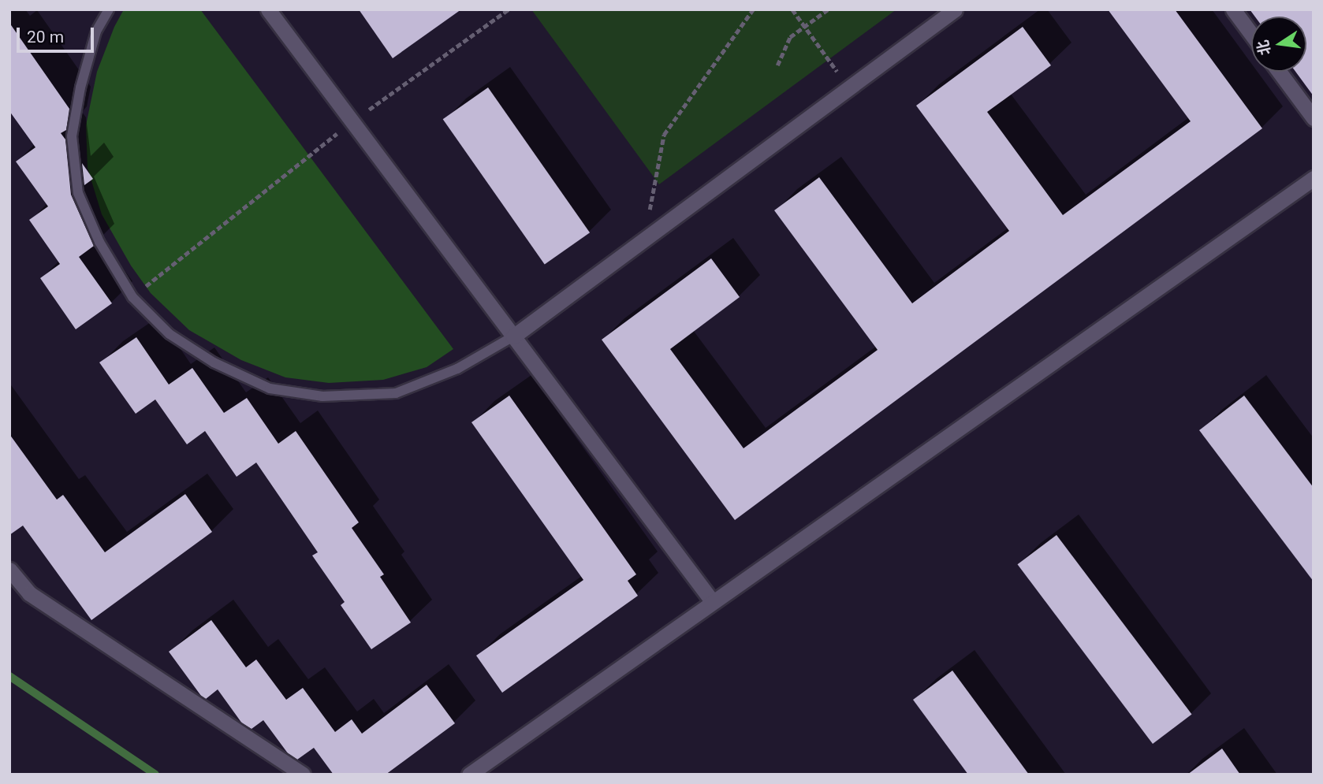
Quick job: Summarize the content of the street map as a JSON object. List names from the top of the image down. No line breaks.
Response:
{"scale_bar":"20 m","north":"left"}
